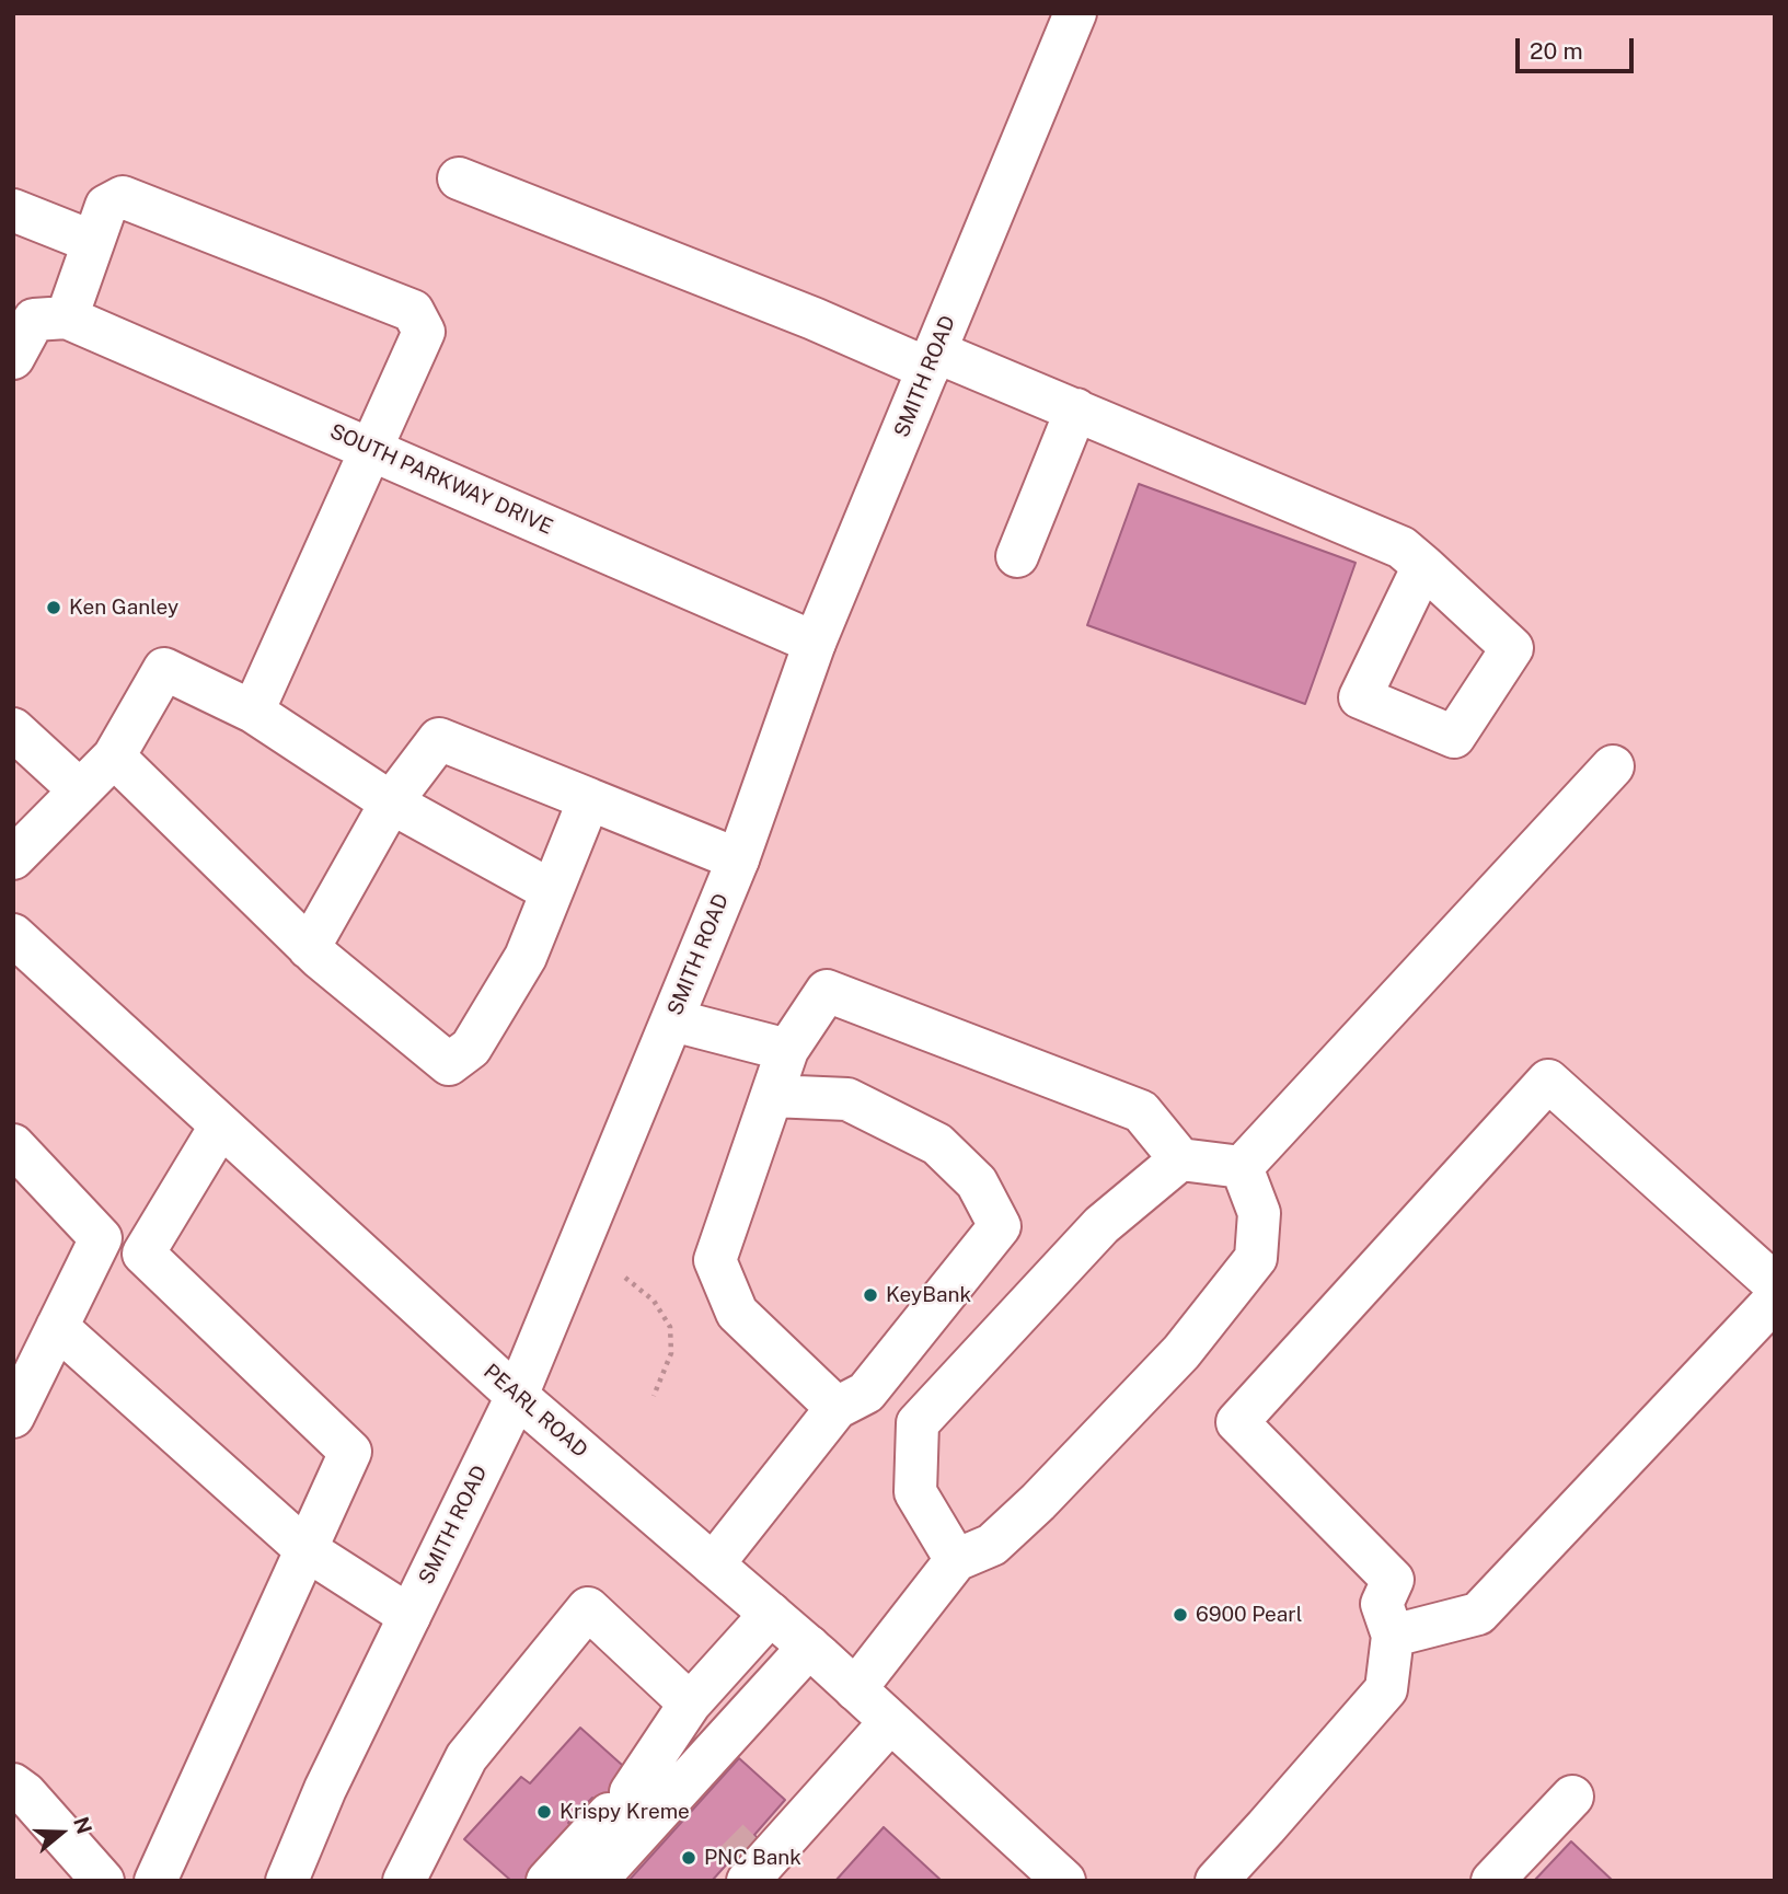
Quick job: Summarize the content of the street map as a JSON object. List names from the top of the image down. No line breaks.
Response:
{"streets":{"main road":["SMITH ROAD","SOUTH PARKWAY DRIVE","PEARL ROAD"]},"crossings":[["SMITH ROAD","SOUTH PARKWAY DRIVE"],["SMITH ROAD","PEARL ROAD"]],"places":["Ken Ganley","KeyBank","6900 Pearl","Krispy Kreme","PNC Bank"],"scale_bar":"20 m","north":"right"}
